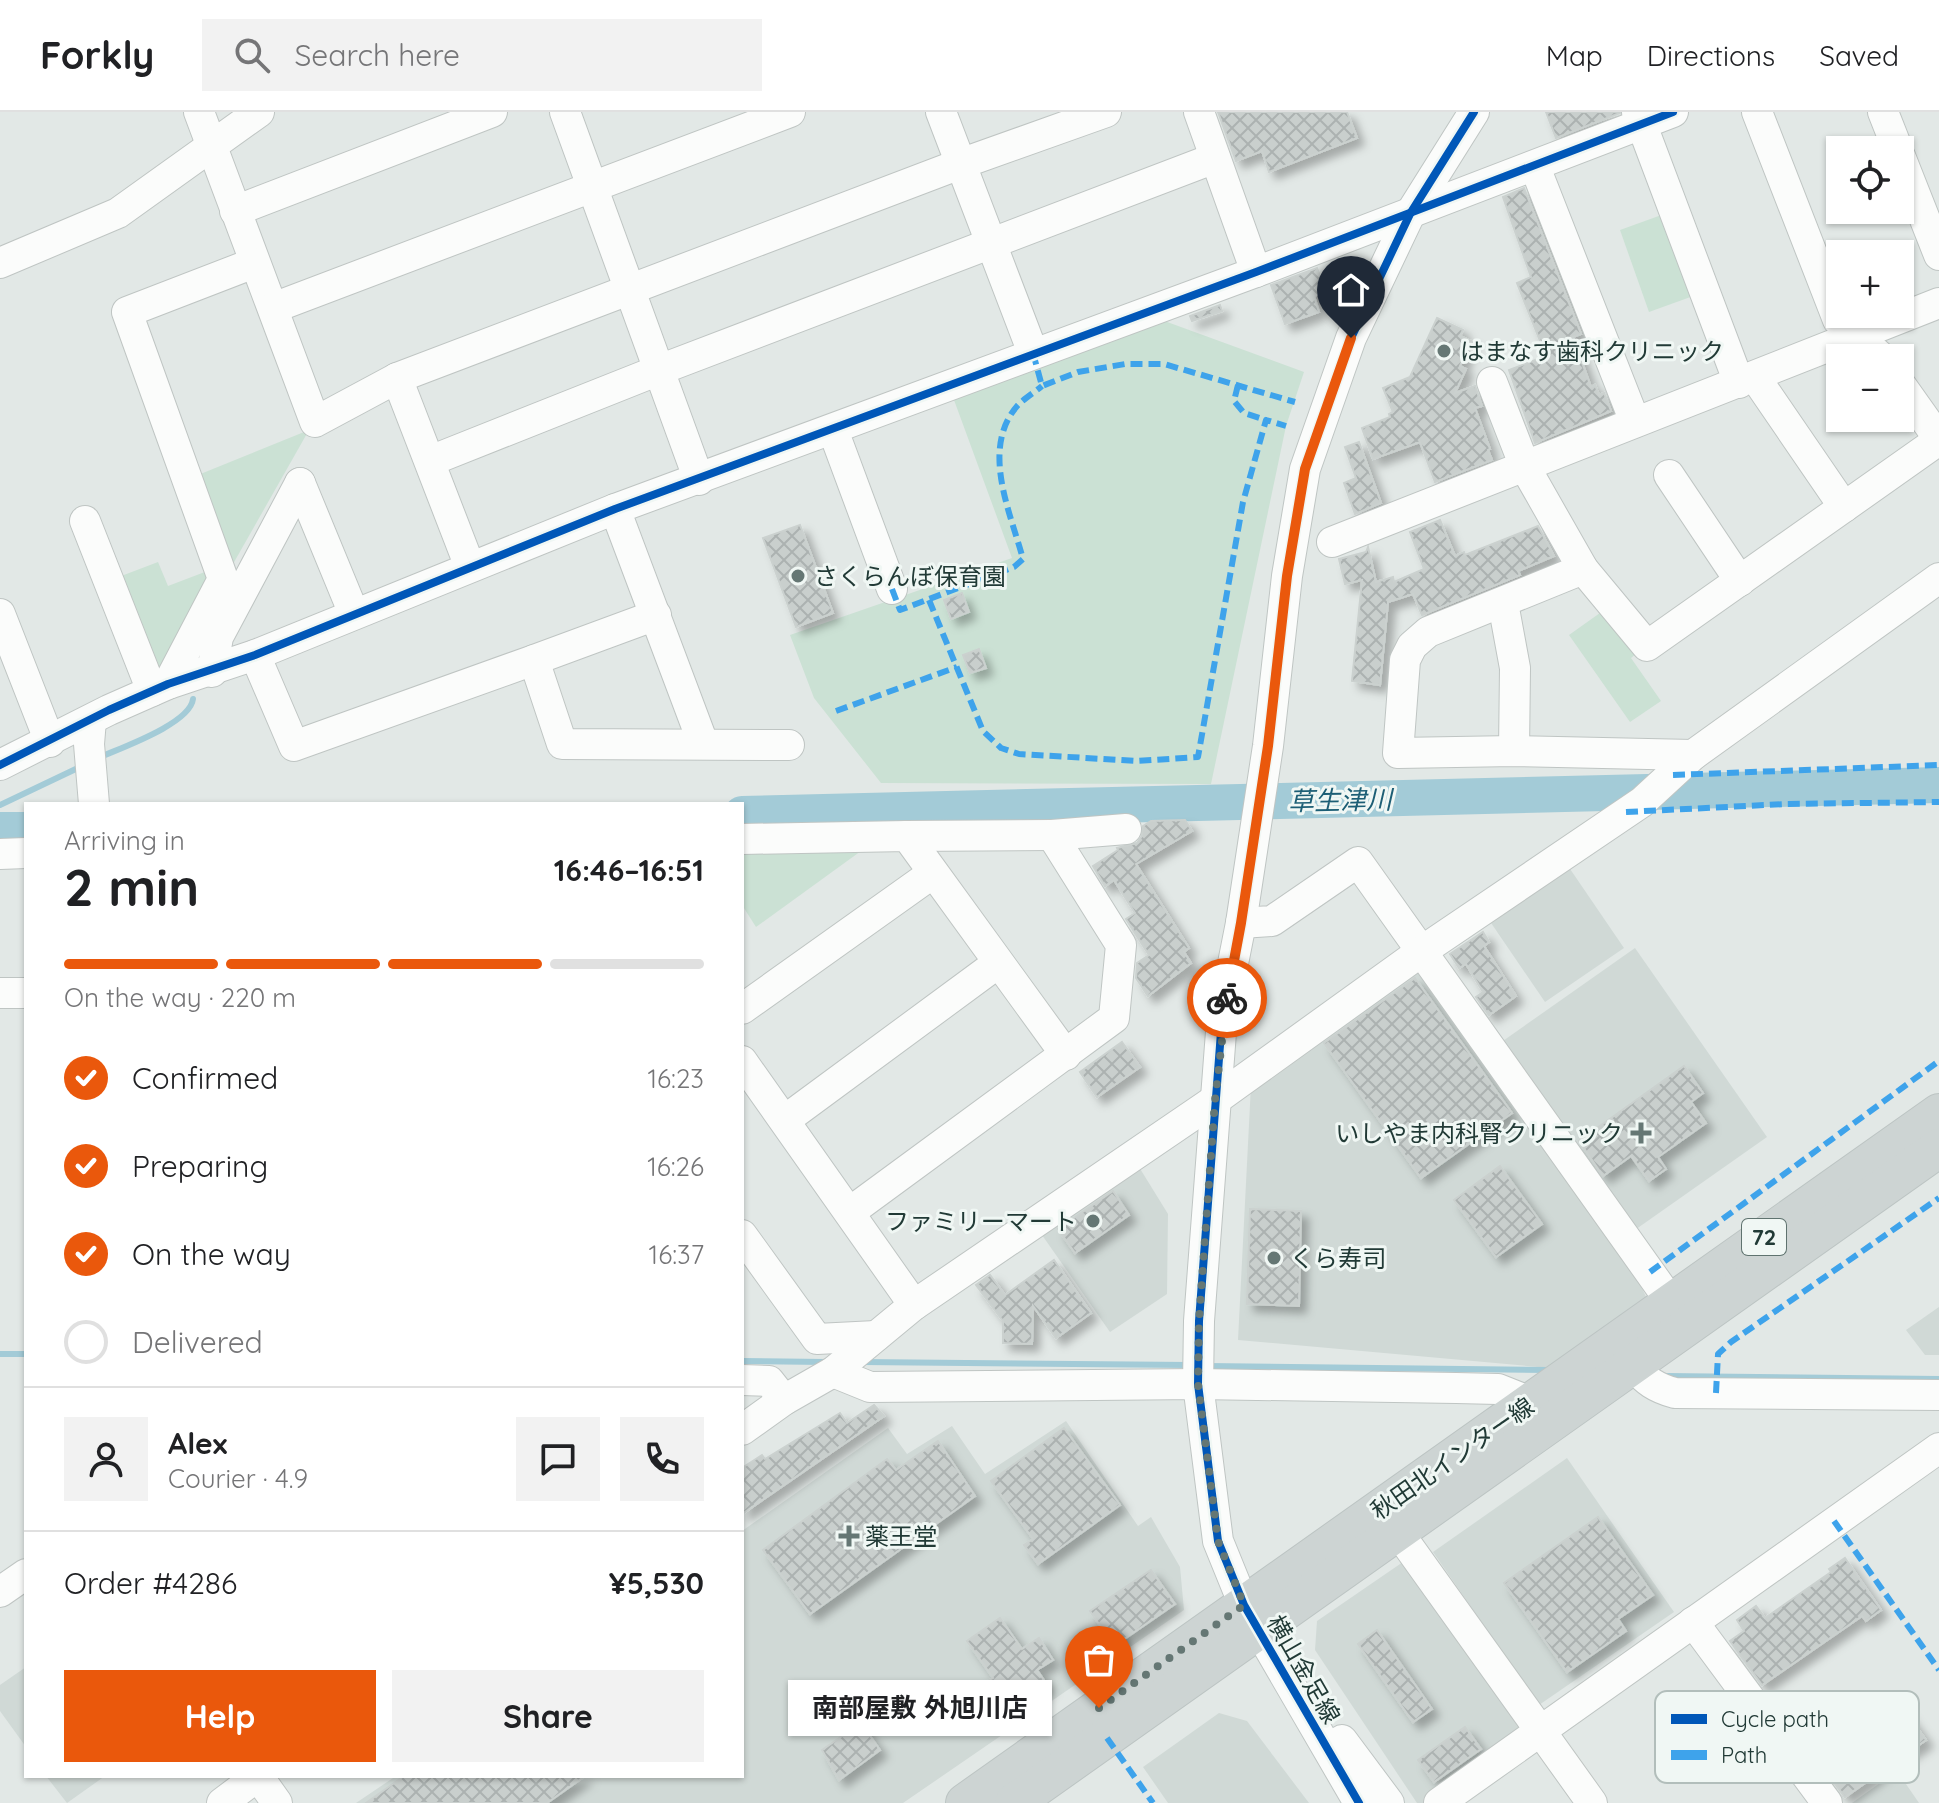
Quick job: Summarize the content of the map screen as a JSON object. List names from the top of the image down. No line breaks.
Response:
{"streets":{"main road":["72","秋田北インター線"],"street":["横山金足線"]},"crossings":[["秋田北インター線","横山金足線"]],"water":["草生津川"],"places":{"other":["はまなす歯科クリニック","さくらんぼ保育園","ファミリーマート","くら寿司","南部屋敷 外旭川店"],"health":["いしやま内科腎クリニック","薬王堂"]},"legend":["Cycle path","Path"],"page":{"header":"Forkly","search":"Search here","nav":["Map","Directions","Saved"],"map_buttons":["+","−"],"heading":["2 min","Arriving in","16:46–16:51"],"panel":["Alex","Courier · 4.9","Order #4286","¥5,530"],"bar":"On the way · 220 m","list":[["Confirmed","16:23"],["Preparing","16:26"],["On the way","16:37"],"Delivered"],"buttons":["Help","Share"],"bubble":"南部屋敷 外旭川店"}}
